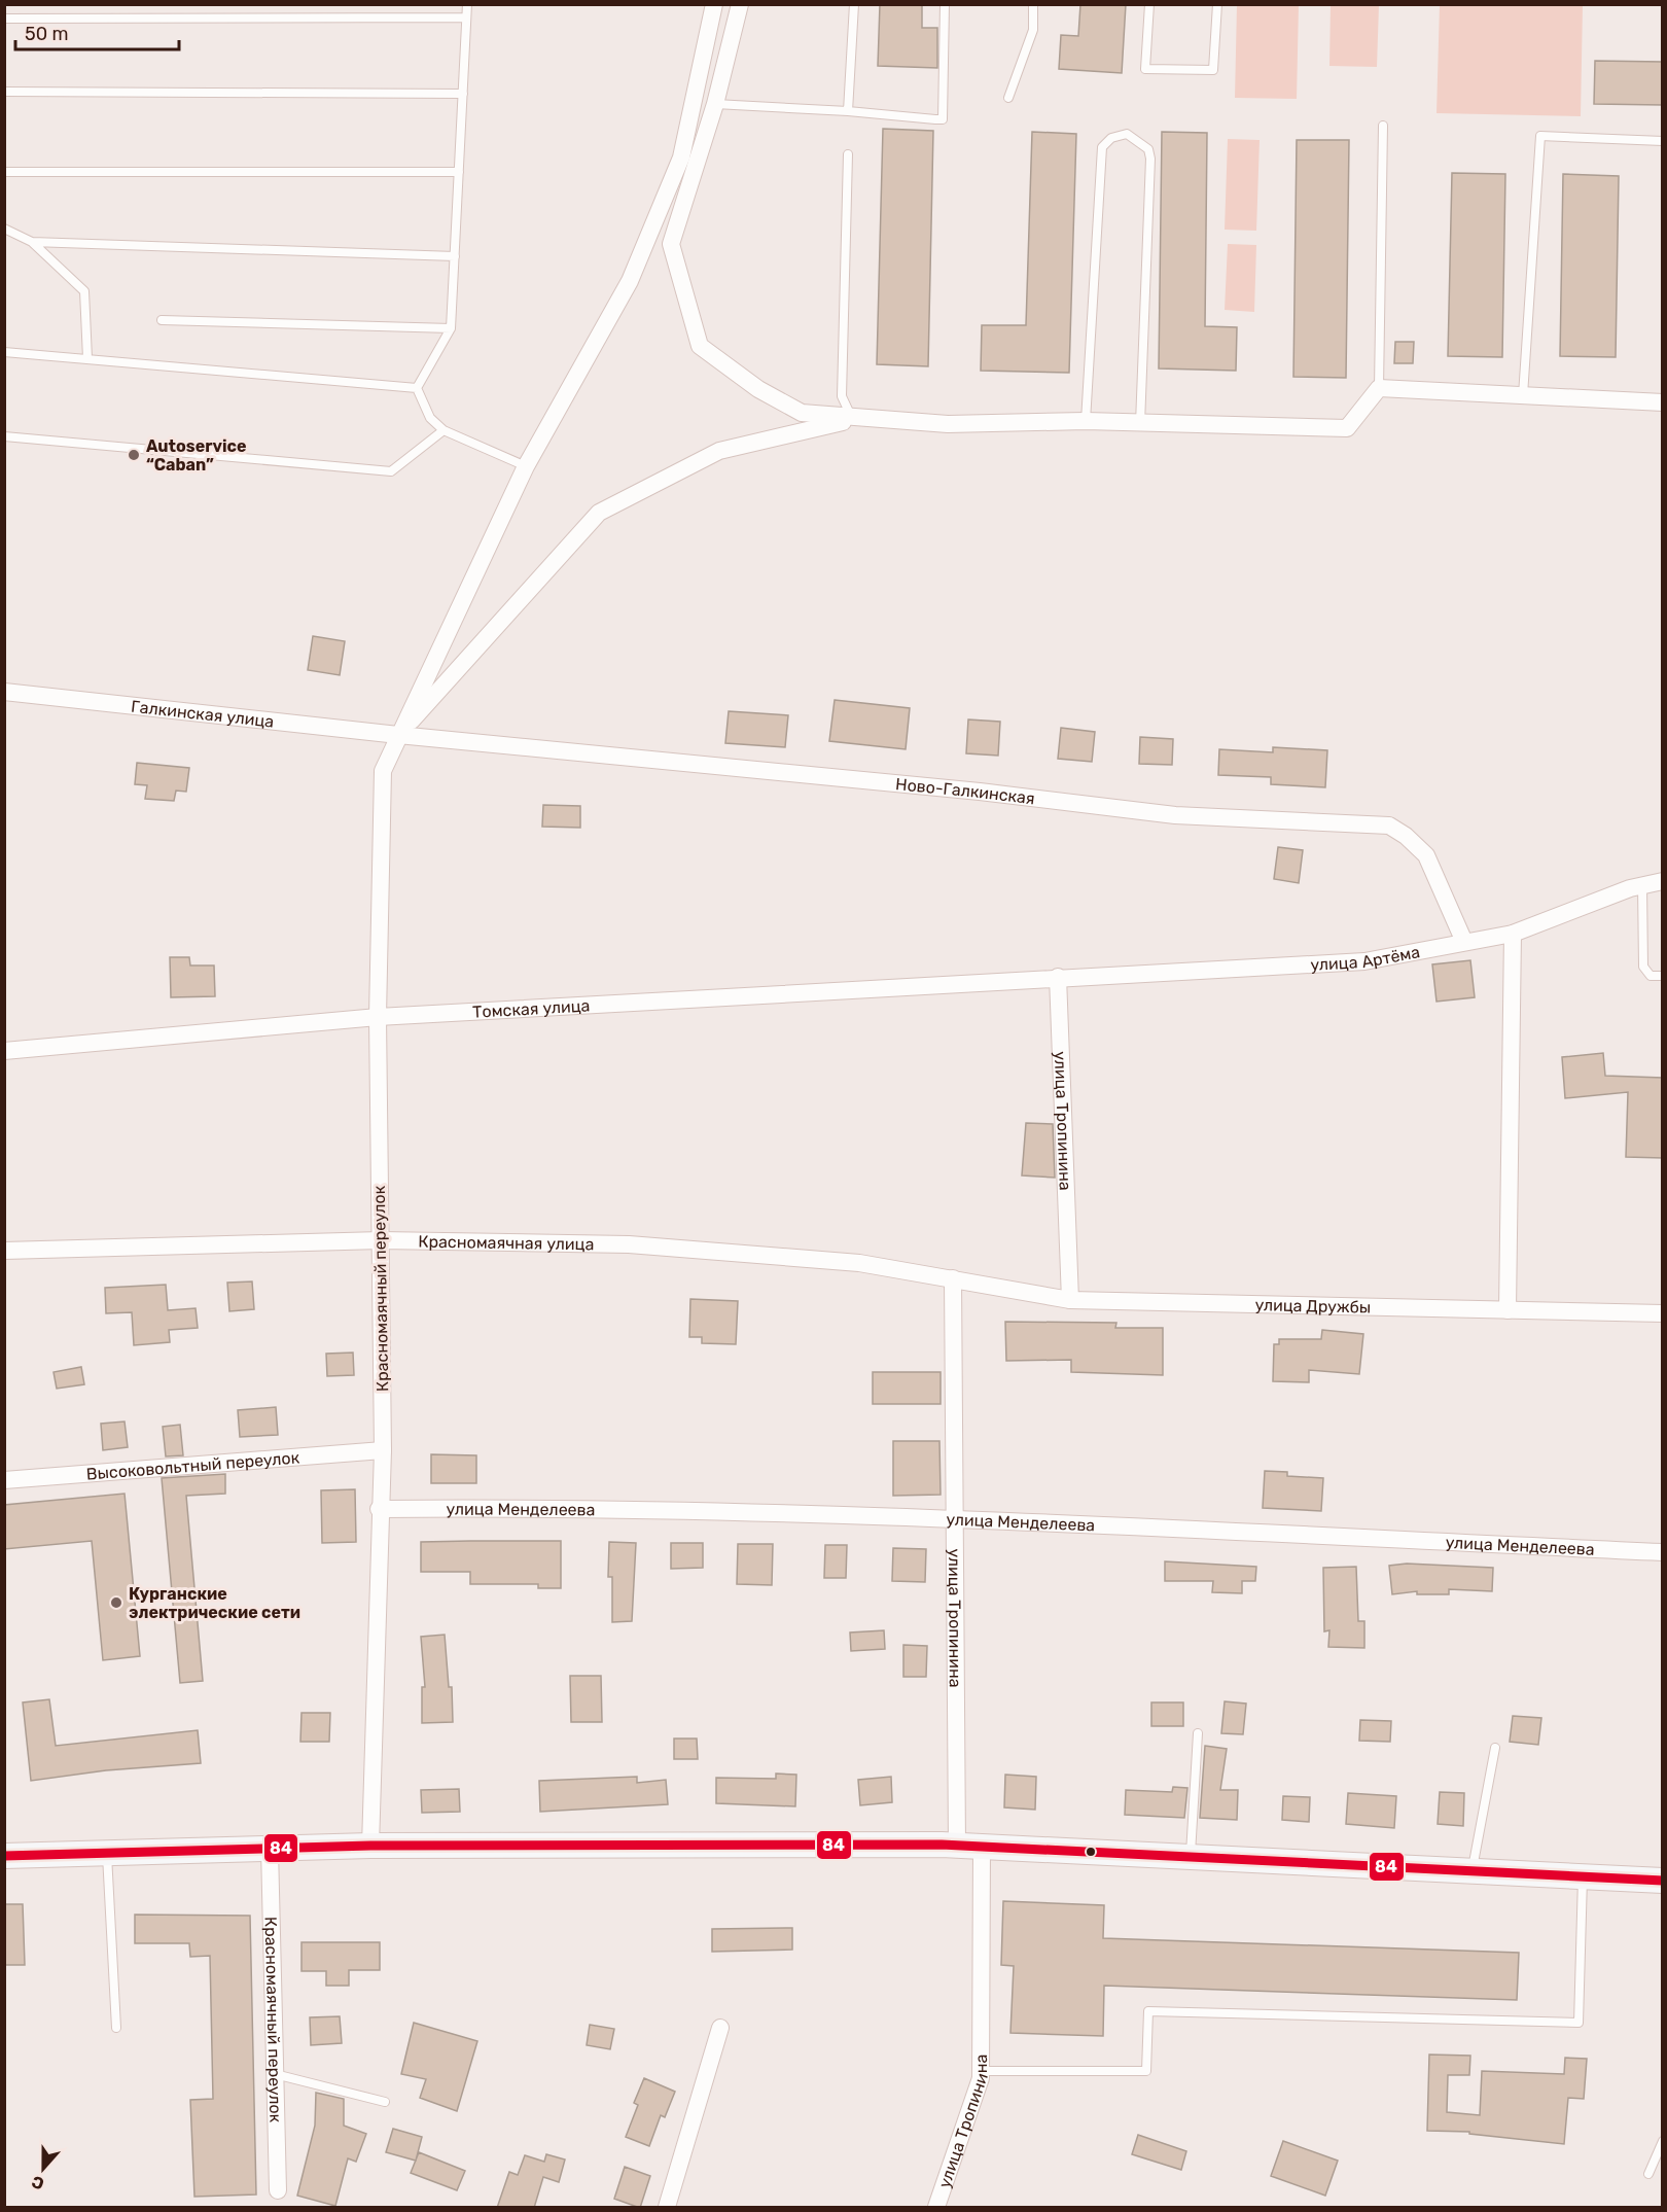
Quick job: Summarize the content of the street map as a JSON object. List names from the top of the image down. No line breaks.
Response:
{"streets":{"street":["Галкинская улица","Ново-Галкинская","улица Артёма","Томская улица","улица Тропинина","Красномаячная улица","Красномаячный переулок","улица Дружбы","Высоковольтный переулок","улица Менделеева"]},"crossings":[["Галкинская улица","Ново-Галкинская"],["Галкинская улица","Красномаячный переулок"],["Ново-Галкинская","улица Артёма"],["Ново-Галкинская","Красномаячный переулок"],["улица Артёма","Томская улица"],["улица Артёма","улица Тропинина"],["Томская улица","улица Тропинина"],["Томская улица","Красномаячный переулок"],["улица Тропинина","Красномаячная улица"],["улица Тропинина","улица Дружбы"],["улица Тропинина","улица Менделеева"],["Красномаячная улица","Красномаячный переулок"],["Красномаячная улица","улица Дружбы"],["Красномаячный переулок","Высоковольтный переулок"],["Красномаячный переулок","улица Менделеева"]],"places":["Autoservice “Caban”","Курганские электрические сети"],"lines":["transit line 84"],"scale_bar":"50 m","north":"bottom"}
